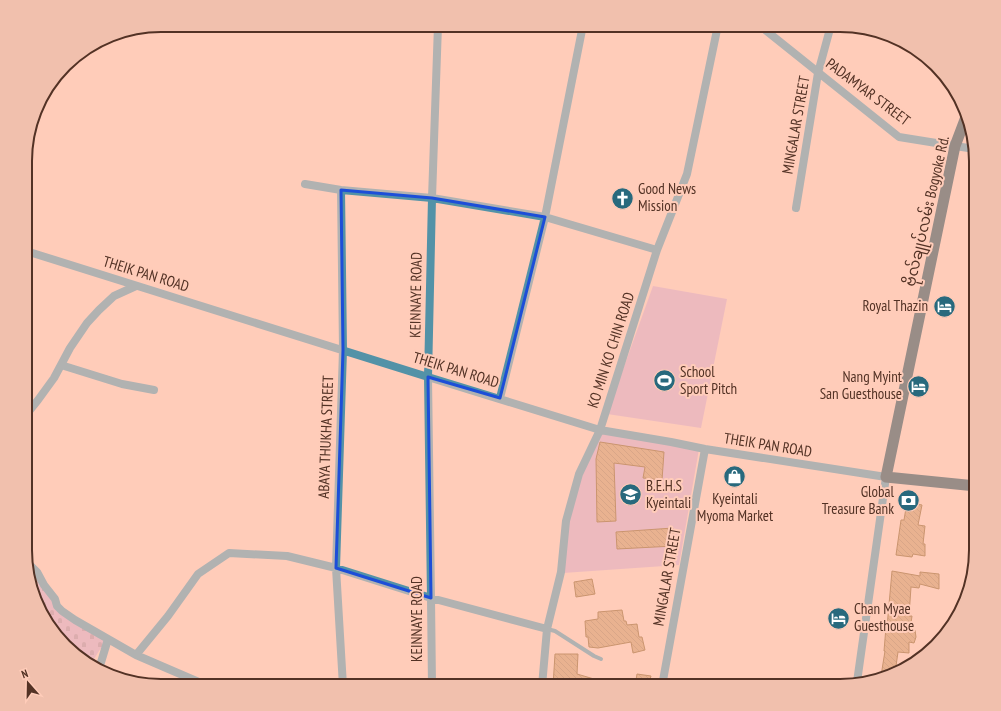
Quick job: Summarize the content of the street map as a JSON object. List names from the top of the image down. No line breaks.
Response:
{"streets":{"highway":["ဗိုလ်ချုပ်လမ်း Bogyoke Rd."],"street":["PADAMYAR STREET","MINGALAR STREET","THEIK PAN ROAD","KEINNAYE ROAD","KO MIN KO CHIN ROAD","ABAYA THUKHA STREET"]},"crossings":[["PADAMYAR STREET","MINGALAR STREET"],["PADAMYAR STREET","ဗိုလ်ချုပ်လမ်း Bogyoke Rd."],["MINGALAR STREET","THEIK PAN ROAD"],["ဗိုလ်ချုပ်လမ်း Bogyoke Rd.","THEIK PAN ROAD"],["THEIK PAN ROAD","KEINNAYE ROAD"],["THEIK PAN ROAD","KO MIN KO CHIN ROAD"],["THEIK PAN ROAD","ABAYA THUKHA STREET"]],"places":{"church":["Good News Mission"],"hotel":["Royal Thazin","Nang Myint San Guesthouse","Chan Myae Guesthouse"],"sports":["School Sport Pitch"],"shop":["Kyeintali Myoma Market"],"school or university":["B.E.H.S Kyeintali"],"bank":["Global Treasure Bank"]},"north":"top"}
